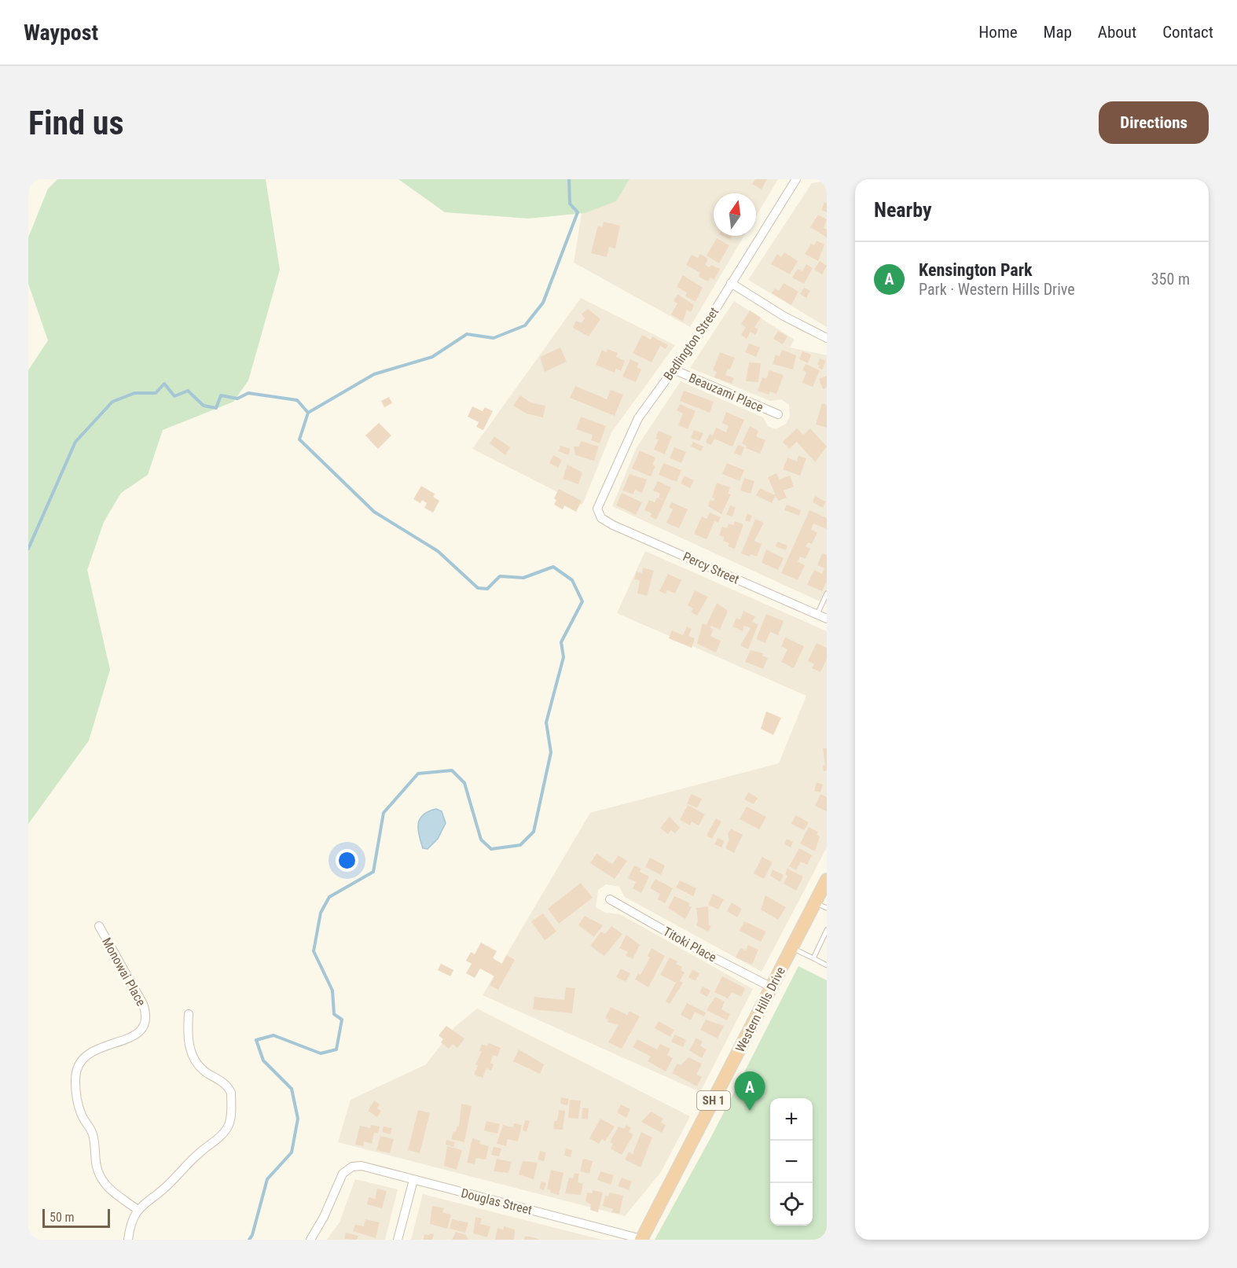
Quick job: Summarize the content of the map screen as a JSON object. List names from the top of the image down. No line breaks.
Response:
{"streets":{"highway":["Western Hills Drive","SH 1"],"street":["Bedlington Street","Beauzami Place","Percy Street","Titoki Place","Monowai Place","Douglas Street"]},"crossings":[["Bedlington Street","Beauzami Place"],["Bedlington Street","Percy Street"],["Titoki Place","Western Hills Drive"],["Western Hills Drive","Douglas Street"]],"scale_bar":"50 m","north":"top","page":{"header":"Waypost","nav":["Home","Map","About","Contact"],"buttons":"Directions","title":"Find us","heading":"Nearby","list":[{"mark":"A","name":"Kensington Park","note":"Park · Western Hills Drive","value":"350 m"}],"pins":"A","map_buttons":["+","−"],"scale":"50 m"}}
